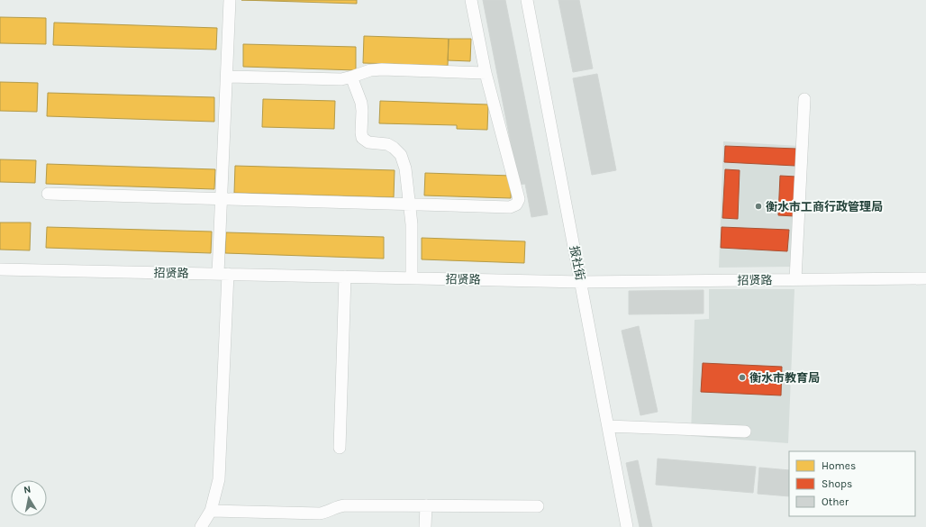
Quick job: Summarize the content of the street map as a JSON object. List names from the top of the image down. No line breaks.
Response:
{"streets":{"street":["报社街","招贤路"]},"crossings":[["报社街","招贤路"]],"places":["衡水市工商行政管理局","衡水市教育局"],"legend":["Homes","Shops","Other"],"north":"top"}
